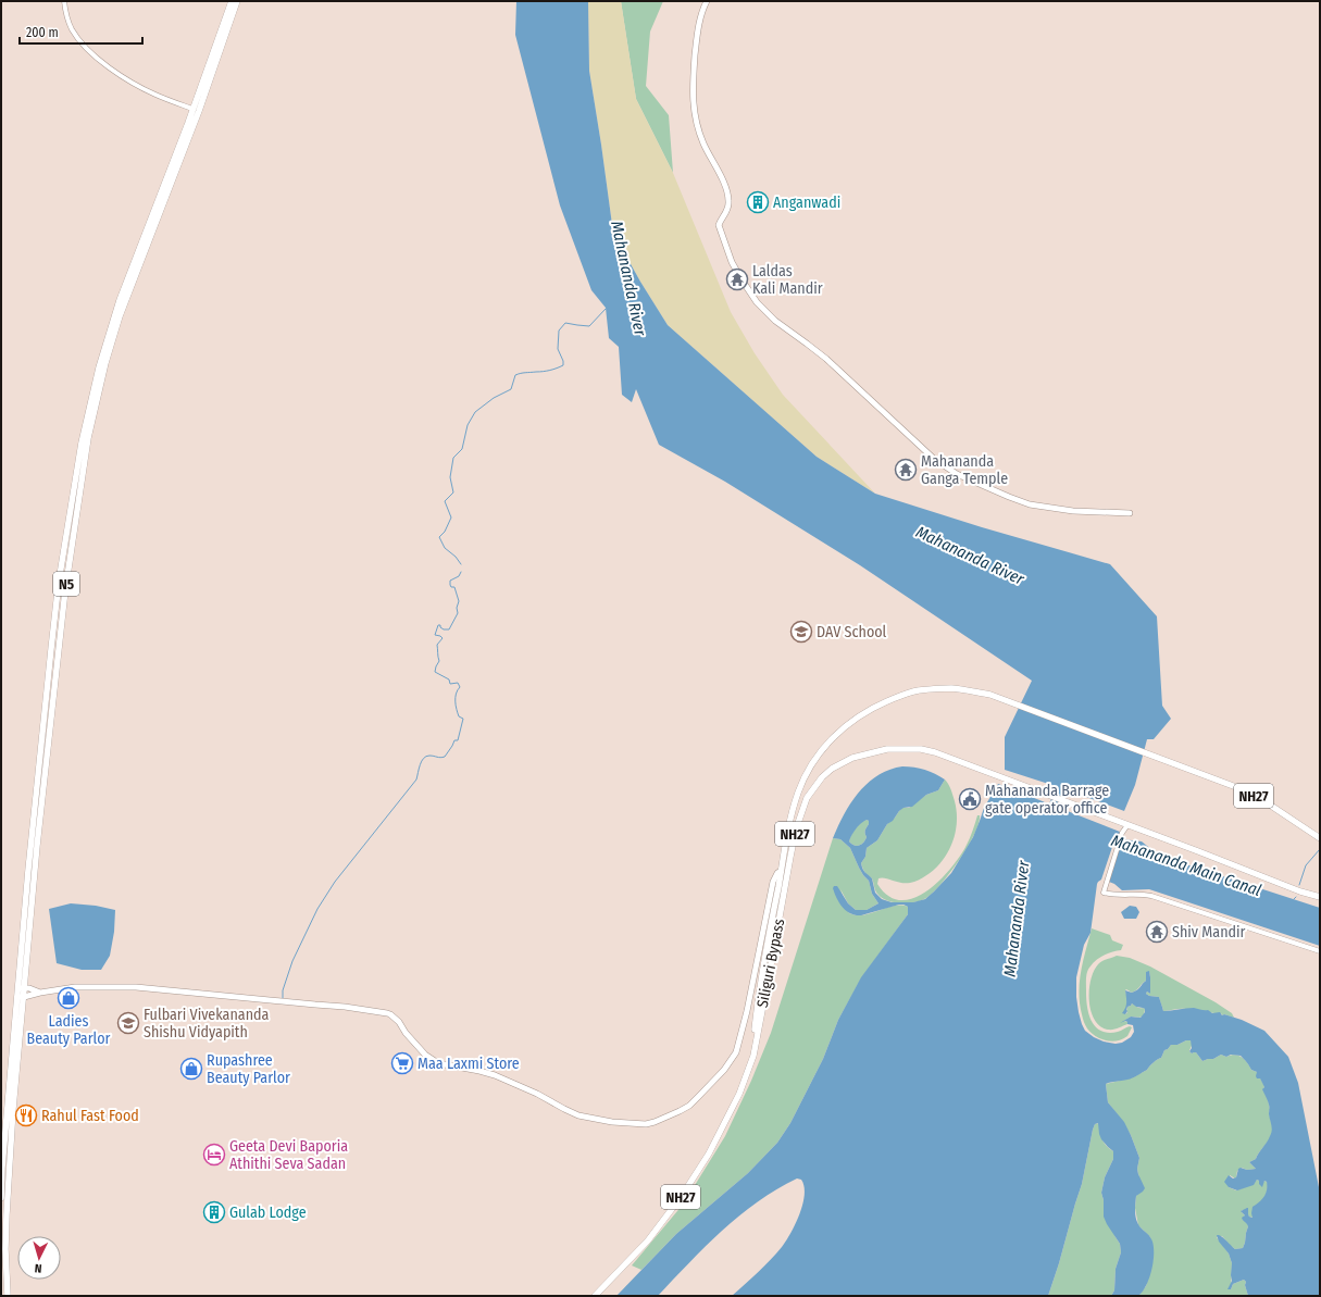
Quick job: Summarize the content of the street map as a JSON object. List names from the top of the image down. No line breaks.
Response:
{"streets":{"highway":["N5","NH27","Siliguri Bypass"]},"crossings":[["NH27","Siliguri Bypass"]],"water":["Mahananda River","Mahananda Main Canal"],"places":{"building":["Anganwadi","Gulab Lodge"],"temple":["Laldas Kali Mandir","Mahananda Ganga Temple","Shiv Mandir"],"school or university":["DAV School","Fulbari Vivekananda Shishu Vidyapith"],"public building":["Mahananda Barrage gate operator office"],"shop":["Ladies Beauty Parlor","Rupashree Beauty Parlor"],"supermarket":["Maa Laxmi Store"],"restaurant":["Rahul Fast Food"],"hotel":["Geeta Devi Baporia Athithi Seva Sadan"]},"scale_bar":"200 m","north":"bottom"}
